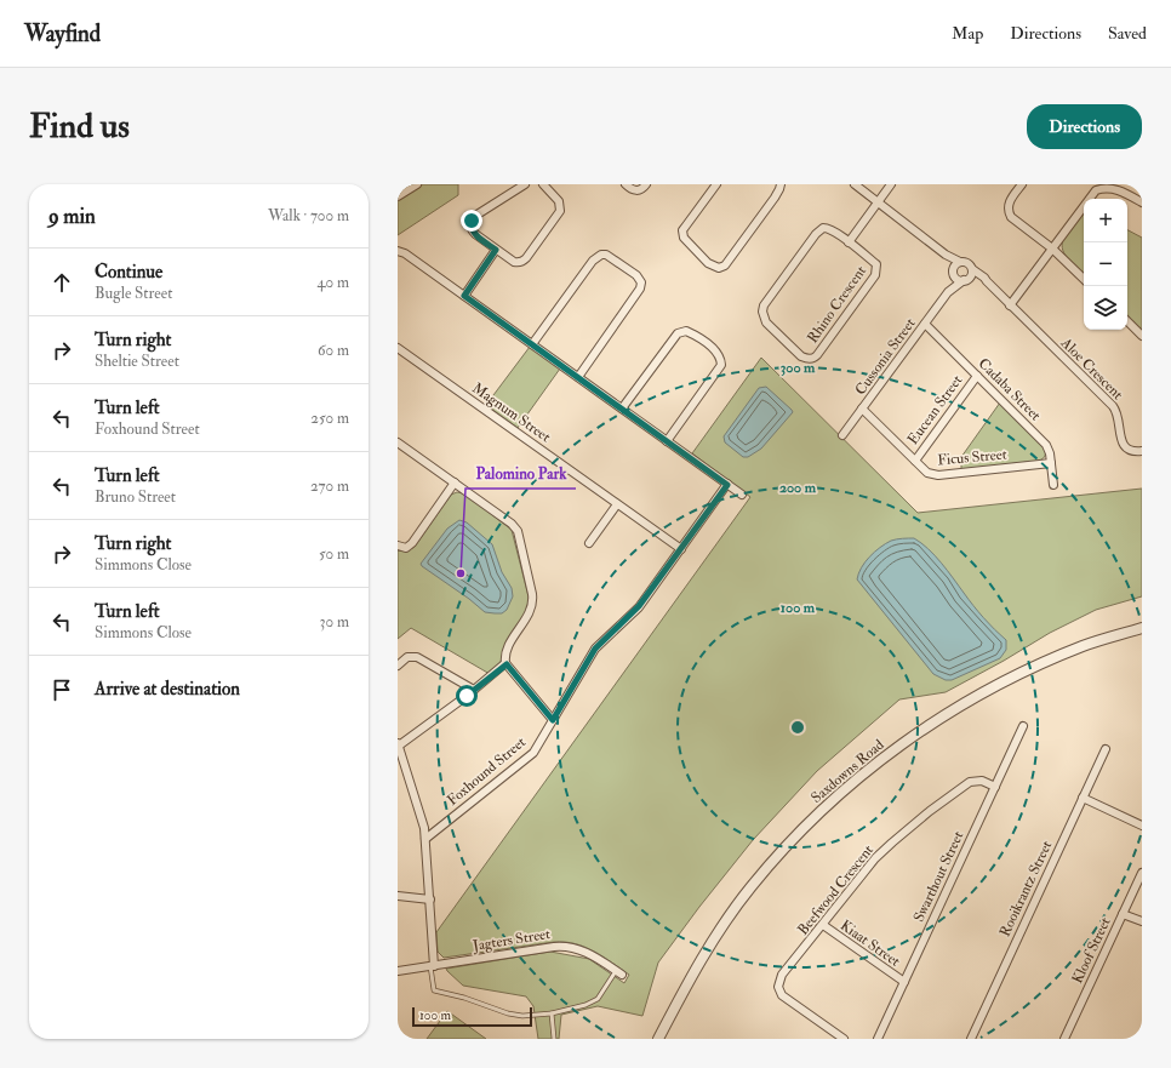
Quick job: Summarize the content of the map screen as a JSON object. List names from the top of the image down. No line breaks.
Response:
{"streets":{"street":["Rhino Crescent","Cussonia Street","Aloe Crescent","Cadaba Street","Eucean Street","Magnum Street","Ficus Street","Foxhound Street","Saxdowns Road","Swarthout Street","Rooikrantz Street","Beefwood Crescent","Jagters Street","Kiaat Street","Kloof Street"]},"crossings":[["Cussonia Street","Aloe Crescent"],["Cussonia Street","Cadaba Street"],["Cussonia Street","Ficus Street"],["Cadaba Street","Eucean Street"],["Cadaba Street","Ficus Street"],["Eucean Street","Ficus Street"],["Magnum Street","Foxhound Street"],["Swarthout Street","Beefwood Crescent"],["Swarthout Street","Kiaat Street"],["Beefwood Crescent","Kiaat Street"]],"places":["Palomino Park"],"scale_bar":"100 m","page":{"header":"Wayfind","nav":["Map","Directions","Saved"],"buttons":"Directions","title":"Find us","heading":["9 min","Walk · 700 m"],"map_buttons":["+","−"],"list":[["Continue","Bugle Street","40 m"],["Turn right","Sheltie Street","60 m"],["Turn left","Foxhound Street","250 m"],["Turn left","Bruno Street","270 m"],["Turn right","Simmons Close","50 m"],["Turn left","Simmons Close","30 m"],"Arrive at destination"],"scale":"100 m"},"rings":["300 m","200 m","100 m"]}
